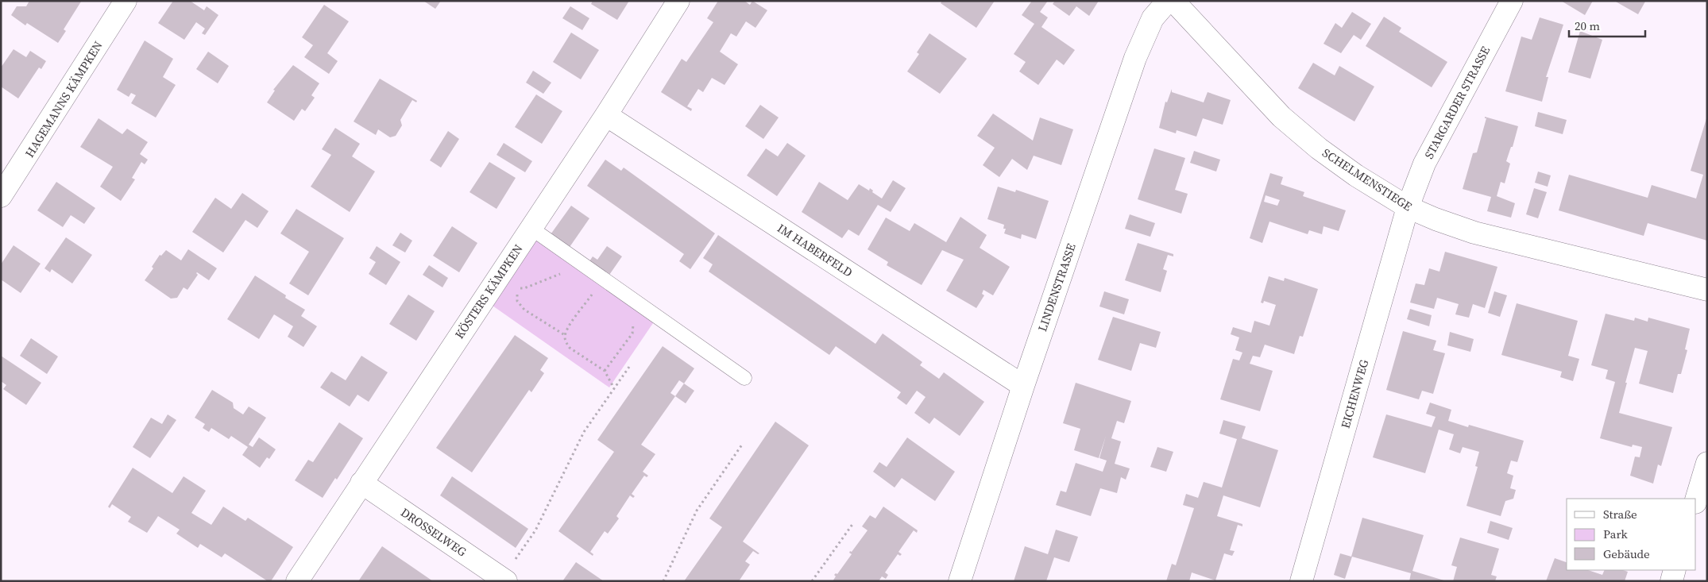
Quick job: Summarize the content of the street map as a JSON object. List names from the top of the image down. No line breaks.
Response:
{"streets":{"street":["HAGEMANNS KÄMPKEN","STARGARDER STRASSE","SCHELMENSTIEGE","IM HABERFELD","LINDENSTRASSE","KÖSTERS KÄMPKEN","EICHENWEG","DROSSELWEG"]},"crossings":[["STARGARDER STRASSE","SCHELMENSTIEGE"],["STARGARDER STRASSE","EICHENWEG"],["SCHELMENSTIEGE","EICHENWEG"],["IM HABERFELD","LINDENSTRASSE"],["IM HABERFELD","KÖSTERS KÄMPKEN"],["KÖSTERS KÄMPKEN","DROSSELWEG"]],"legend":["Straße","Park","Gebäude"],"scale_bar":"20 m"}
